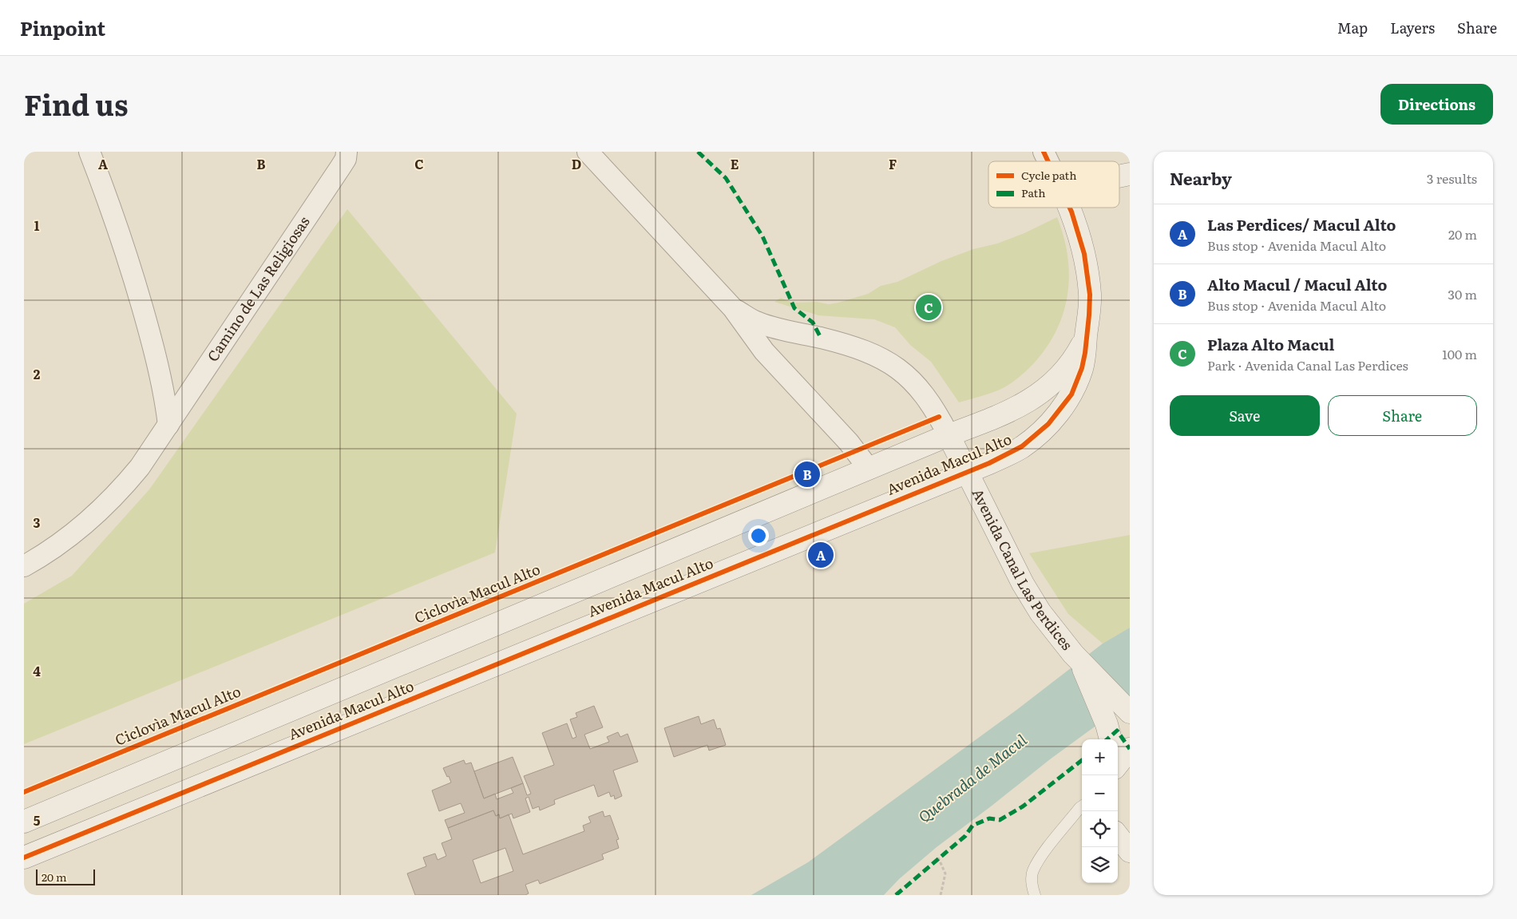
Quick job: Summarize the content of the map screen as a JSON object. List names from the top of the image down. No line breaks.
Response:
{"streets":{"street":["Camino de Las Religiosas","Avenida Macul Alto","Avenida Canal Las Perdices"],"cycle path":["Ciclovìa Macul Alto"]},"crossings":[["Avenida Macul Alto","Avenida Canal Las Perdices"]],"water":["Quebrada de Macul"],"legend":["Cycle path","Path"],"scale_bar":"20 m","page":{"header":"Pinpoint","nav":["Map","Layers","Share"],"title":"Find us","buttons":["Directions",["Save","Share"]],"heading":["Nearby","3 results"],"list":[{"mark":"A","name":"Las Perdices/ Macul Alto","note":"Bus stop · Avenida Macul Alto","value":"20 m"},{"mark":"B","name":"Alto Macul / Macul Alto","note":"Bus stop · Avenida Macul Alto","value":"30 m"},{"mark":"C","name":"Plaza Alto Macul","note":"Park · Avenida Canal Las Perdices","value":"100 m"}],"pins":["C","B","A"],"map_buttons":["+","−"],"scale":"20 m"},"grid":{"columns":["A","B","C","D","E","F"],"rows":["1","2","3","4","5"]}}
